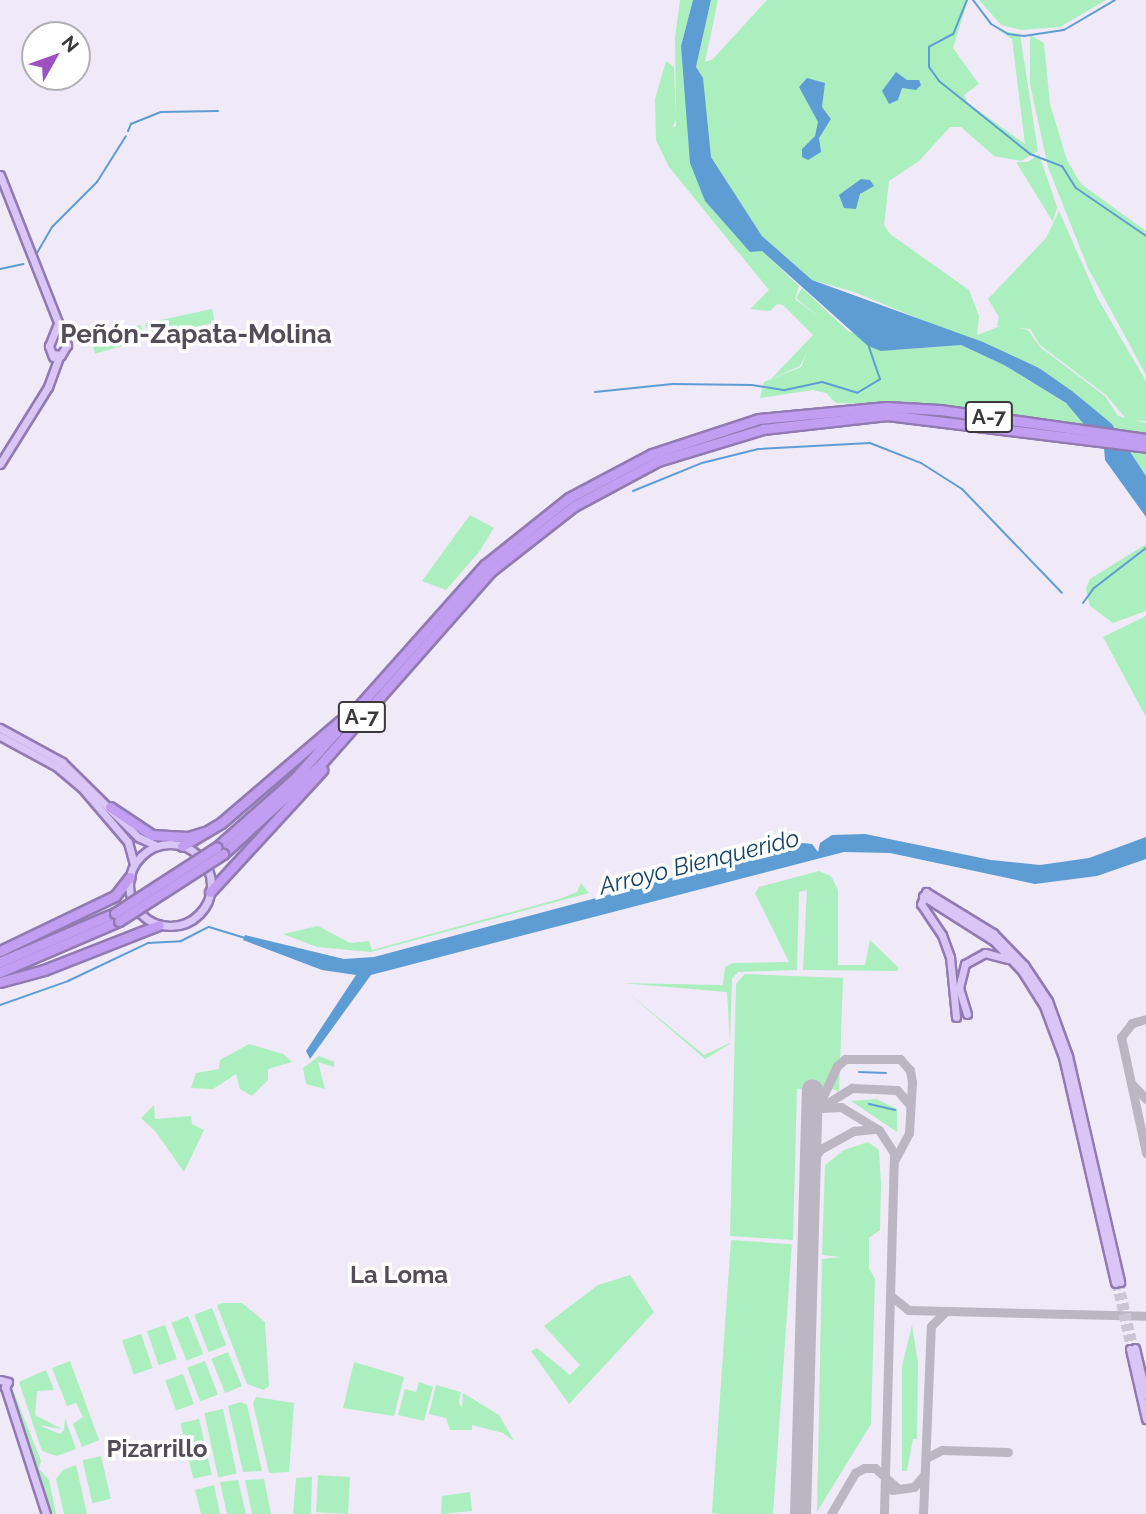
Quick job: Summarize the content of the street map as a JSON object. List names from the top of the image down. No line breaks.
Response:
{"streets":{"highway":["A-7"]},"districts":["Peñón-Zapata-Molina","La Loma","Pizarrillo"],"water":["Arroyo Bienquerido"],"north":"top right"}
